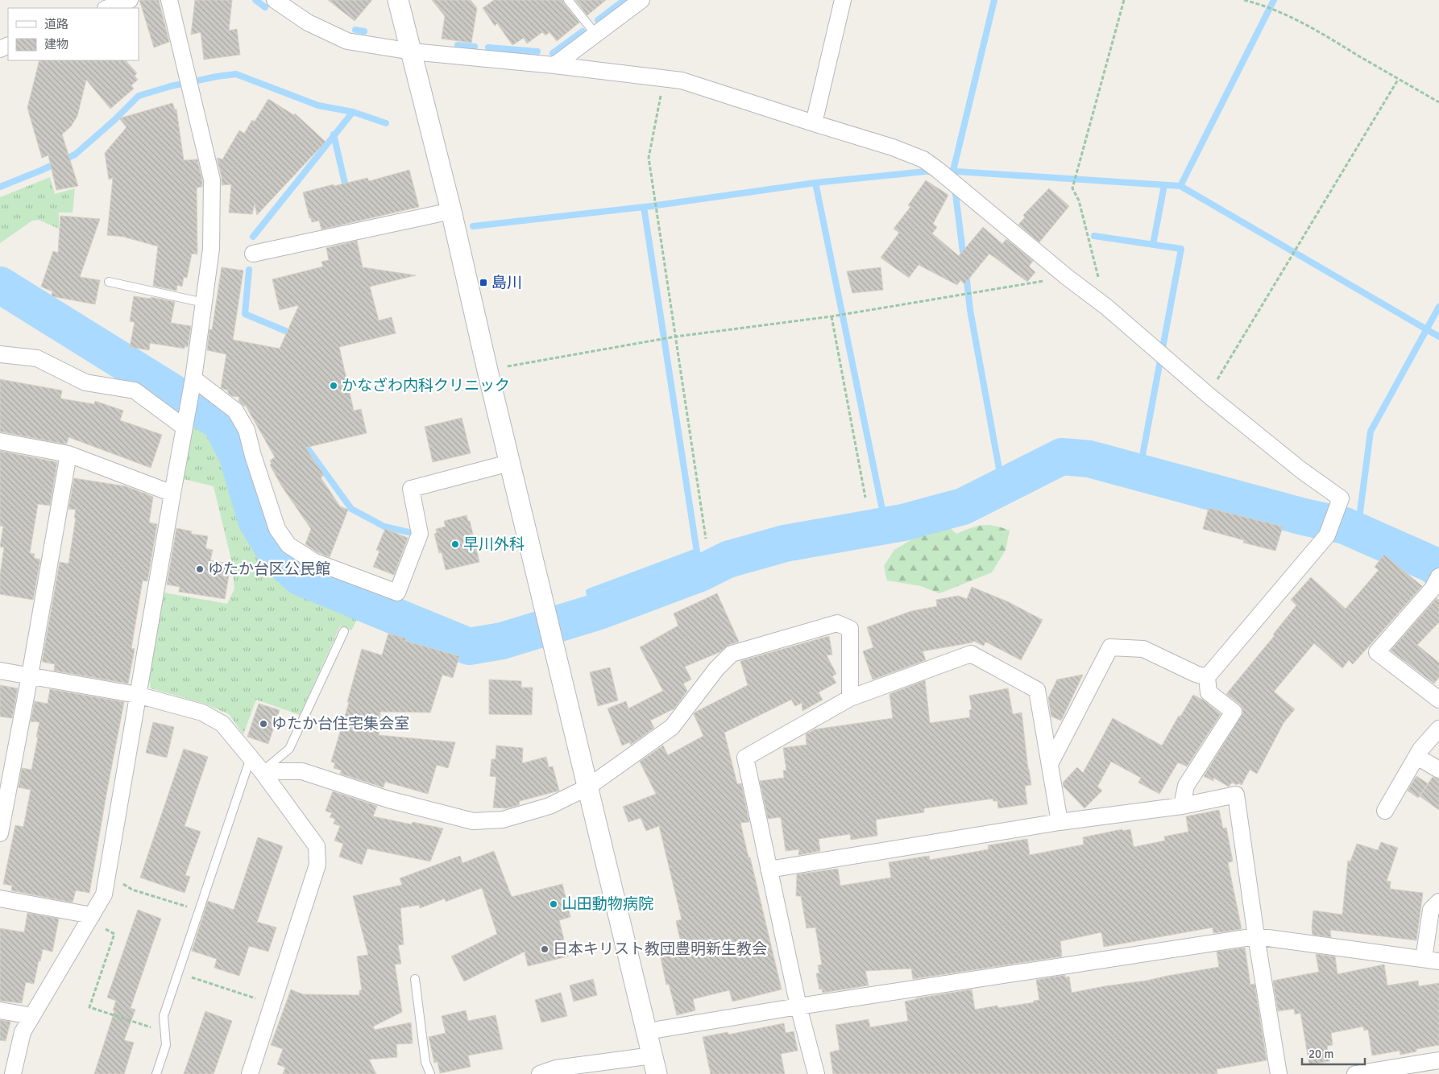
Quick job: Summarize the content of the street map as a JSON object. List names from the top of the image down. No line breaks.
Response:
{"places":{"transit":["島川"],"other":["かなざわ内科クリニック","早川外科","ゆたか台区公民館","ゆたか台住宅集会室","山田動物病院","日本キリスト教団豊明新生教会"]},"legend":["道路","建物"],"scale_bar":"20 m"}
